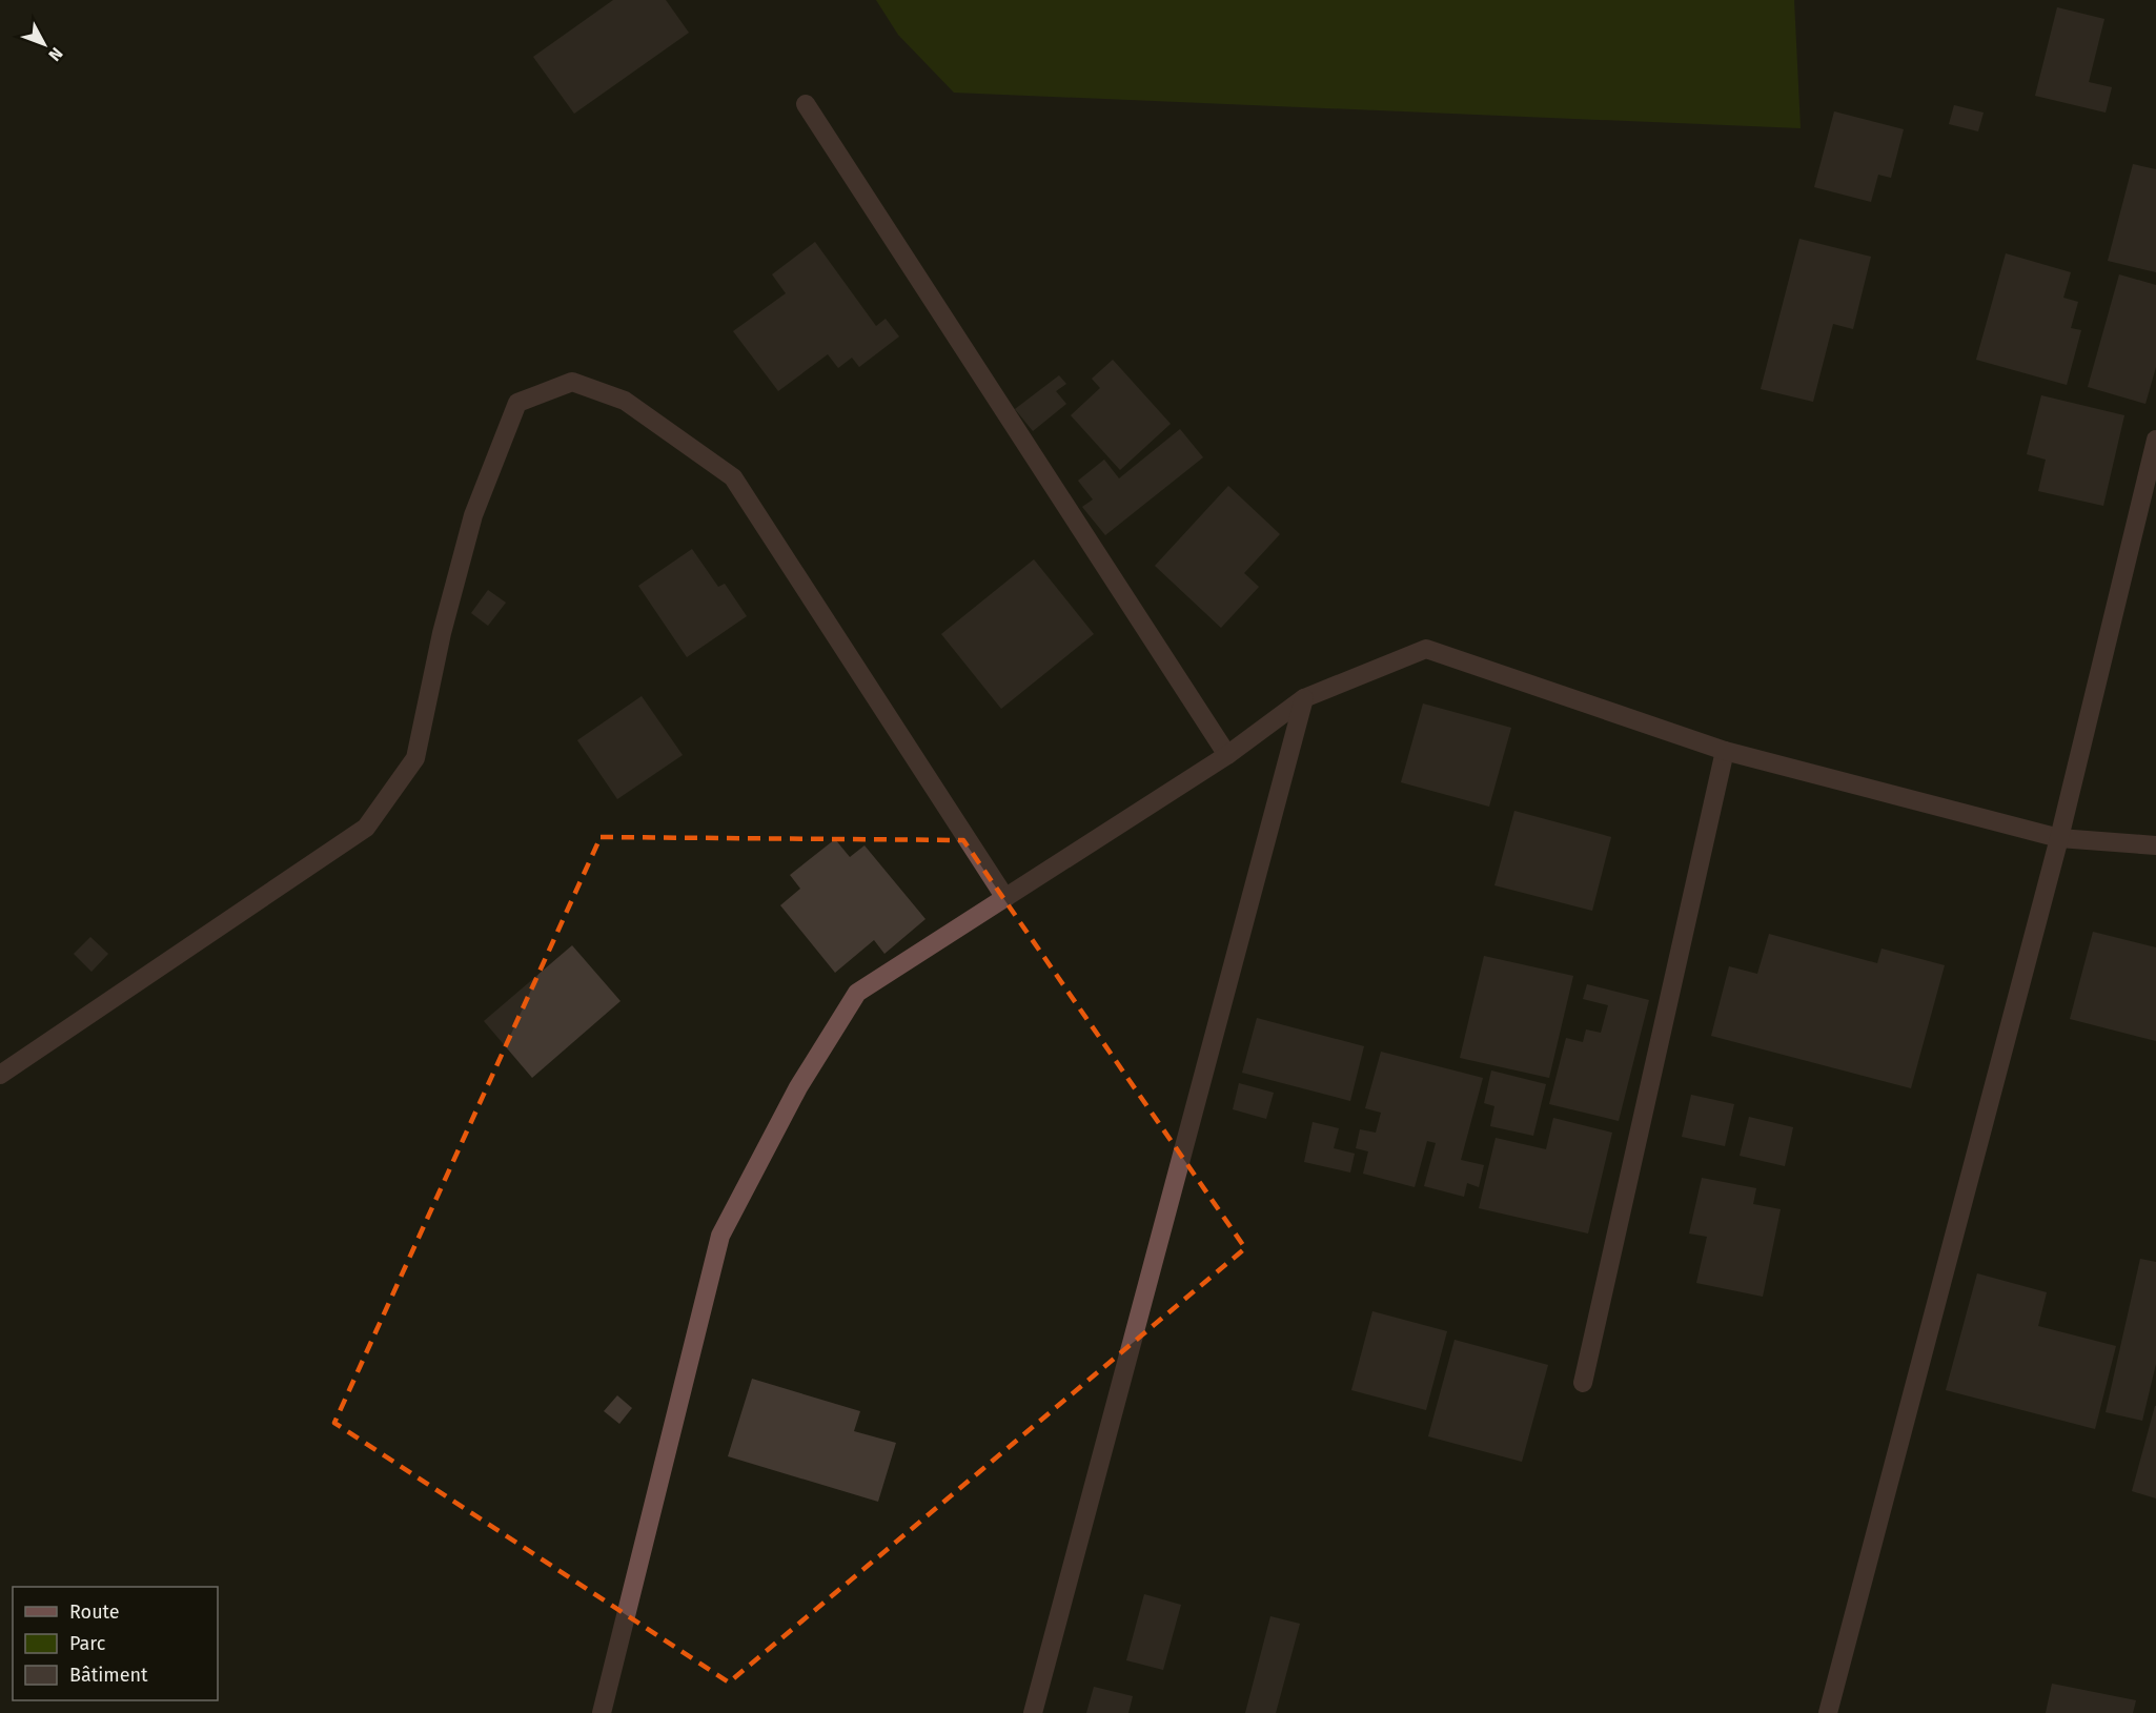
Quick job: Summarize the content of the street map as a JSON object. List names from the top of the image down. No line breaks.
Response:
{"legend":["Route","Parc","Bâtiment"],"north":"bottom right"}
